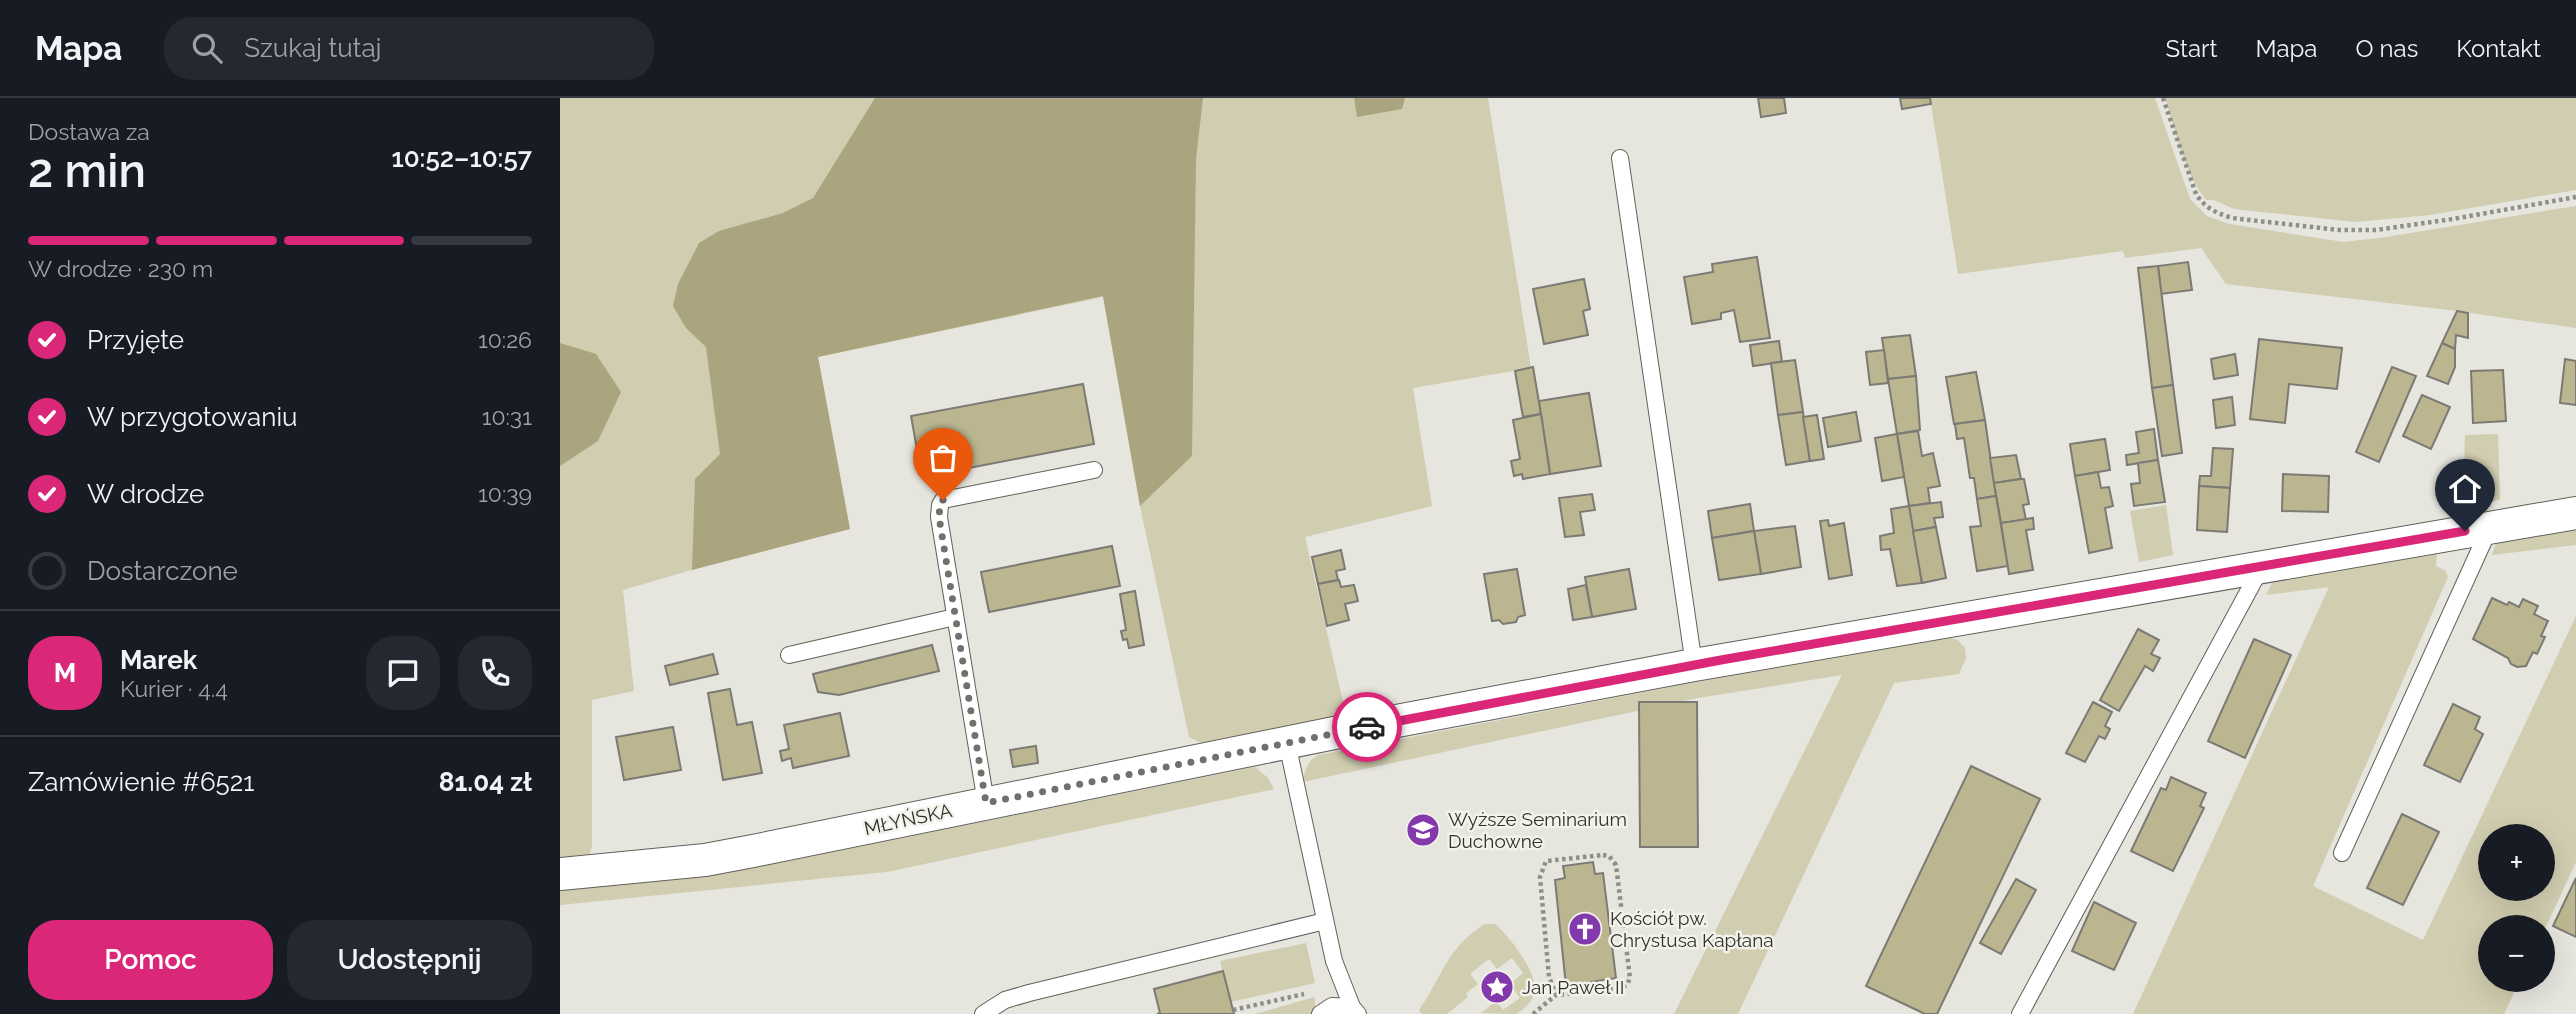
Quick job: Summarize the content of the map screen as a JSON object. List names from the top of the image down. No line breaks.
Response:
{"streets":{"street":["MŁYŃSKA"]},"places":{"school or university":["Wyższe Seminarium Duchowne"],"church":["Kościół pw. Chrystusa Kapłana"],"place":["Jan Paweł II"]},"page":{"header":"Mapa","search":"Szukaj tutaj","nav":["Start","Mapa","O nas","Kontakt"],"heading":["2 min","Dostawa za","10:52–10:57"],"panel":["Marek","Kurier · 4.4","Zamówienie #6521","81.04 zł"],"bar":"W drodze · 230 m","list":[["Przyjęte","10:26"],["W przygotowaniu","10:31"],["W drodze","10:39"],"Dostarczone"],"round":"M","map_buttons":["+","−"],"buttons":["Pomoc","Udostępnij"]}}
